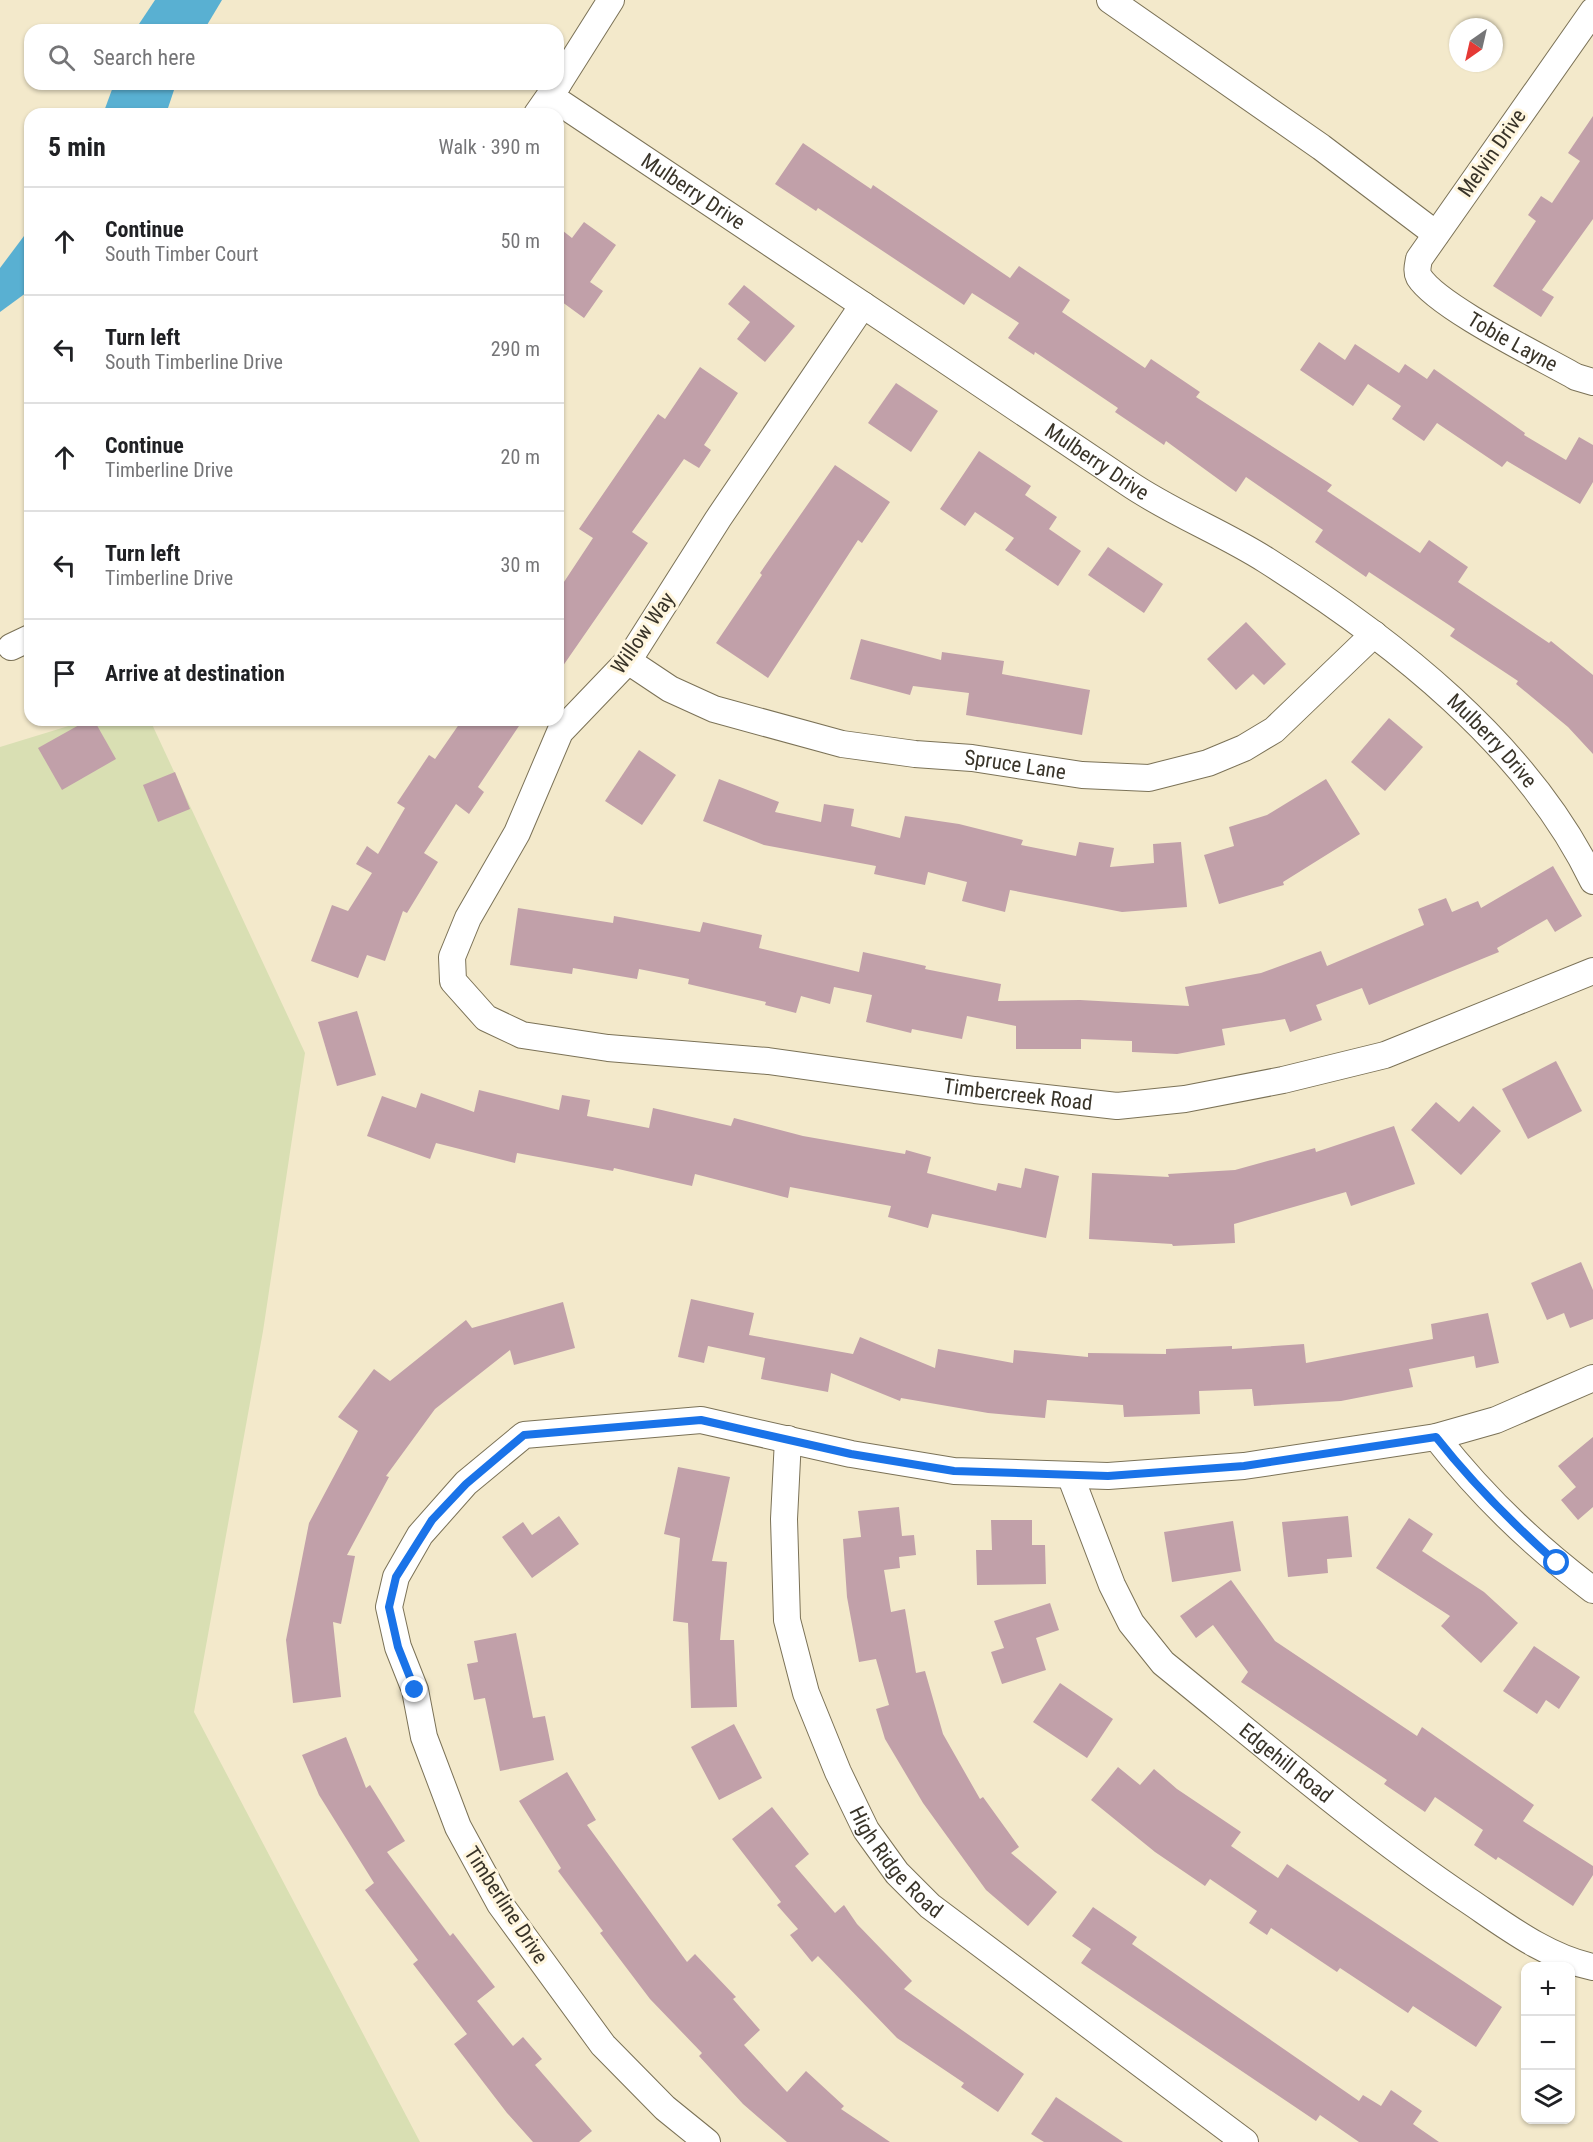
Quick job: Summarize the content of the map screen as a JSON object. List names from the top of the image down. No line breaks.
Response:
{"streets":{"street":["Melvin Drive","Mulberry Drive","Tobie Layne","Willow Way","Spruce Lane","Timbercreek Road","Edgehill Road","High Ridge Road","Timberline Drive"]},"crossings":[["Melvin Drive","Tobie Layne"],["Mulberry Drive","Willow Way"],["Mulberry Drive","Spruce Lane"],["Willow Way","Spruce Lane"],["Willow Way","Timbercreek Road"],["Edgehill Road","Timberline Drive"],["High Ridge Road","Timberline Drive"]],"north":"bottom left","page":{"search":"Search here","heading":["5 min","Walk · 390 m"],"list":[["Continue","South Timber Court","50 m"],["Turn left","South Timberline Drive","290 m"],["Continue","Timberline Drive","20 m"],["Turn left","Timberline Drive","30 m"],"Arrive at destination"],"map_buttons":["+","−"]}}
